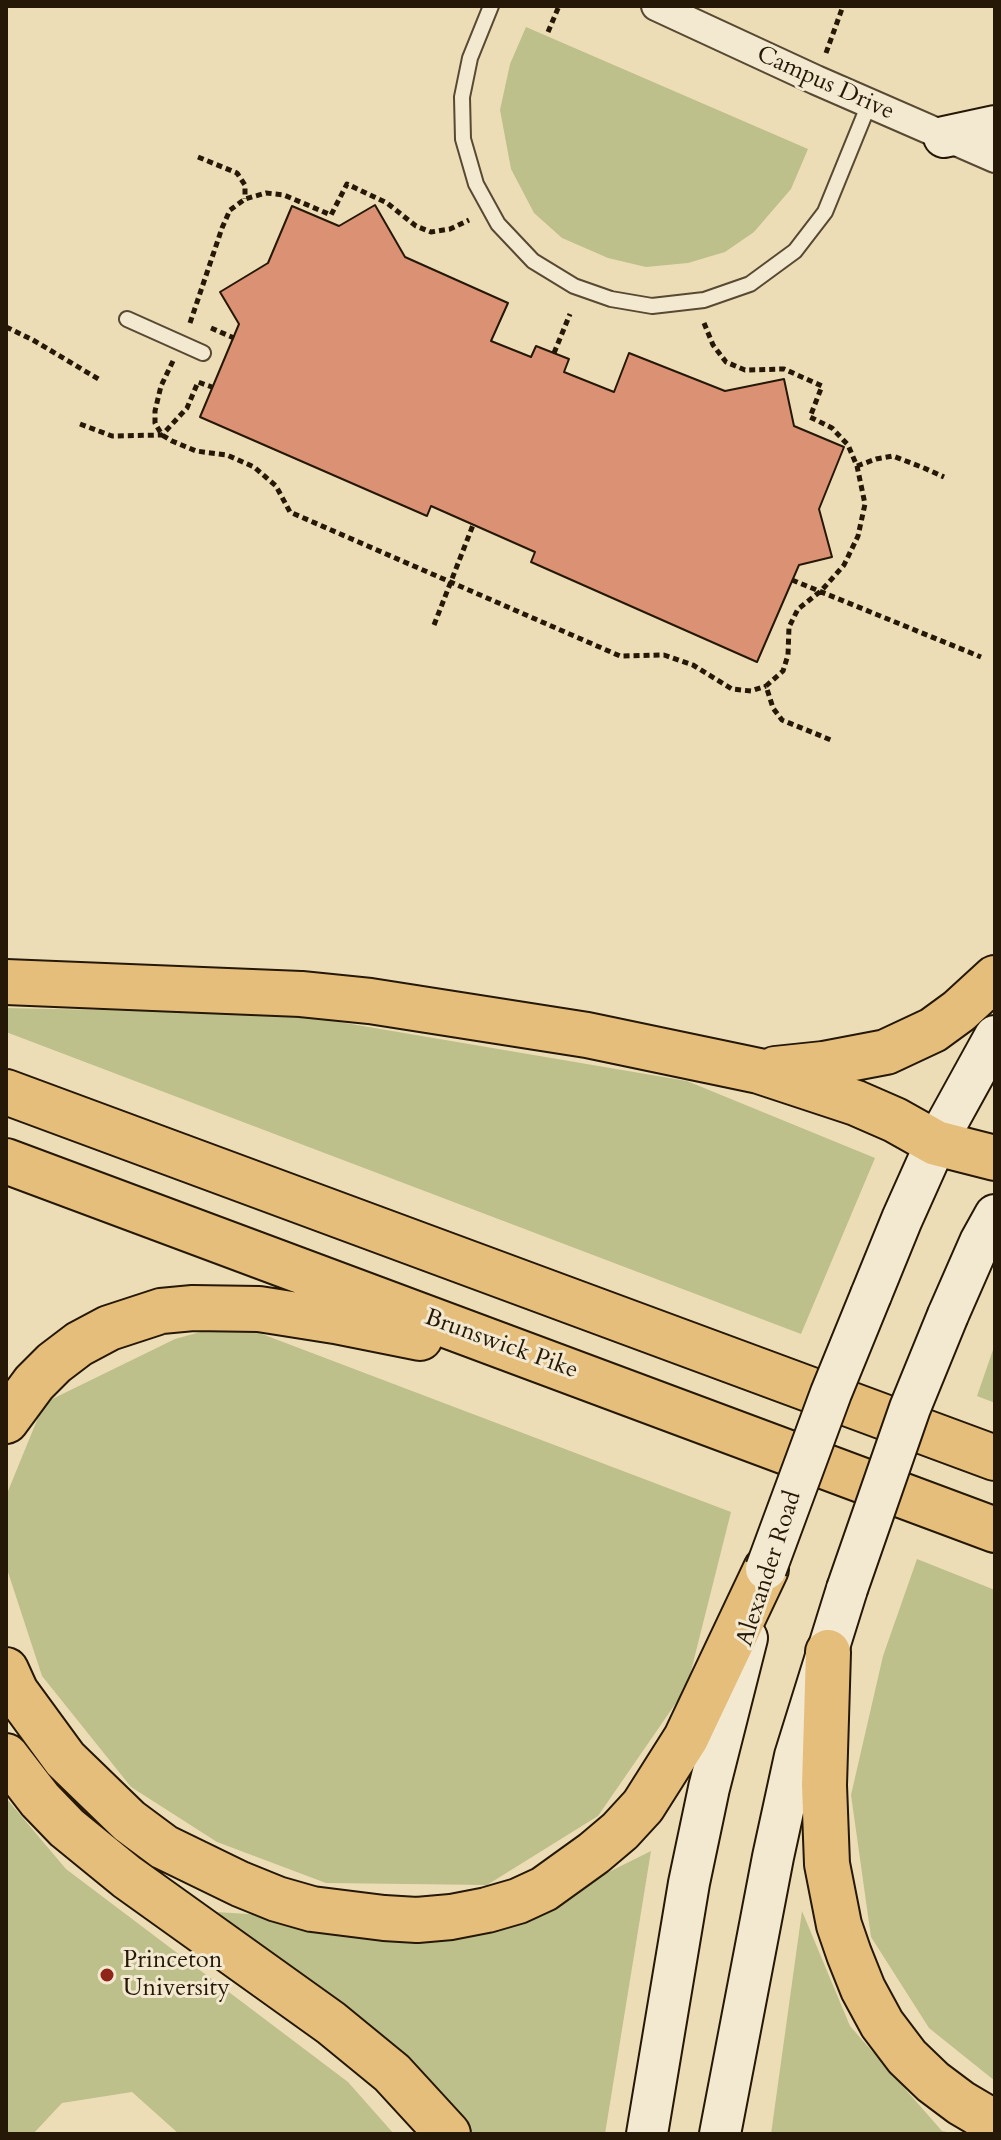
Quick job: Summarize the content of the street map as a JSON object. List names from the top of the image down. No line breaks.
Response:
{"streets":{"highway":["Brunswick Pike"],"main road":["Alexander Road"],"street":["Campus Drive"]},"places":["Princeton University"]}
